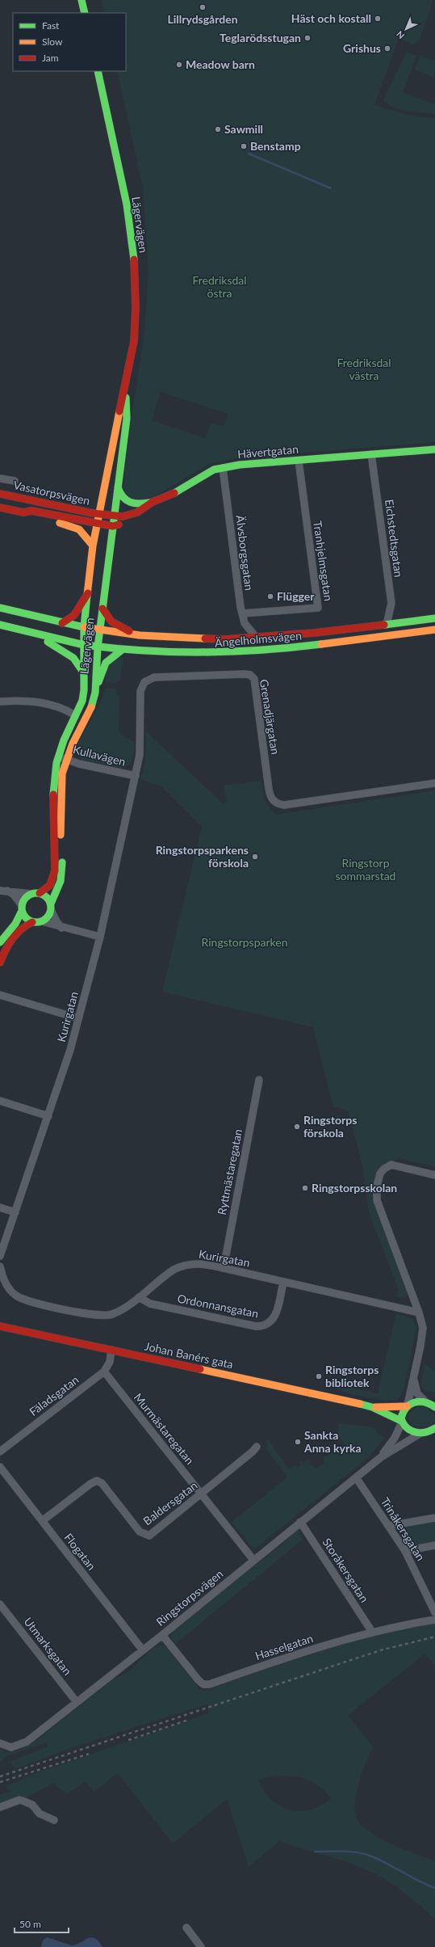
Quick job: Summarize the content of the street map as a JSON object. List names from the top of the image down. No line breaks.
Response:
{"streets":{"main road":["Lägervägen","Hävertgatan","Vasatorpsvägen","Ängelholmsvägen","Johan Banérs gata"],"street":["Eichstedtsgatan","Älvsborgsgatan","Tranhjelmsgatan","Grenadjärgatan","Kullavägen","Kurirgatan","Ryttmästaregatan","Ordonnansgatan","Fäladsgatan","Murmästaregatan","Baldersgatan","Trinåkersgatan","Flogatan","Storåkersgatan","Ringstorpsvägen","Utmarksgatan","Hasselgatan"]},"crossings":[["Lägervägen","Hävertgatan"],["Lägervägen","Vasatorpsvägen"],["Lägervägen","Ängelholmsvägen"],["Lägervägen","Kullavägen"],["Hävertgatan","Vasatorpsvägen"],["Hävertgatan","Eichstedtsgatan"],["Hävertgatan","Älvsborgsgatan"],["Hävertgatan","Tranhjelmsgatan"],["Eichstedtsgatan","Ängelholmsvägen"],["Älvsborgsgatan","Tranhjelmsgatan"],["Älvsborgsgatan","Ängelholmsvägen"],["Grenadjärgatan","Kullavägen"],["Grenadjärgatan","Kurirgatan"],["Kullavägen","Kurirgatan"],["Kurirgatan","Ryttmästaregatan"],["Kurirgatan","Ordonnansgatan"],["Johan Banérs gata","Fäladsgatan"],["Johan Banérs gata","Ringstorpsvägen"],["Fäladsgatan","Murmästaregatan"],["Murmästaregatan","Baldersgatan"],["Murmästaregatan","Ringstorpsvägen"],["Baldersgatan","Flogatan"],["Trinåkersgatan","Ringstorpsvägen"],["Flogatan","Ringstorpsvägen"],["Storåkersgatan","Ringstorpsvägen"],["Storåkersgatan","Hasselgatan"],["Ringstorpsvägen","Utmarksgatan"],["Ringstorpsvägen","Hasselgatan"]],"parks":["Fredriksdal östra","Fredriksdal västra","Ringstorp sommarstad","Ringstorpsparken"],"places":["Lillrydsgården","Häst och kostall","Teglarödsstugan","Grishus","Meadow barn","Sawmill","Benstamp","Flügger","Ringstorpsparkens förskola","Ringstorps förskola","Ringstorpsskolan","Ringstorps bibliotek","Sankta Anna kyrka"],"legend":["Fast","Slow","Jam"],"scale_bar":"50 m","north":"bottom left"}
